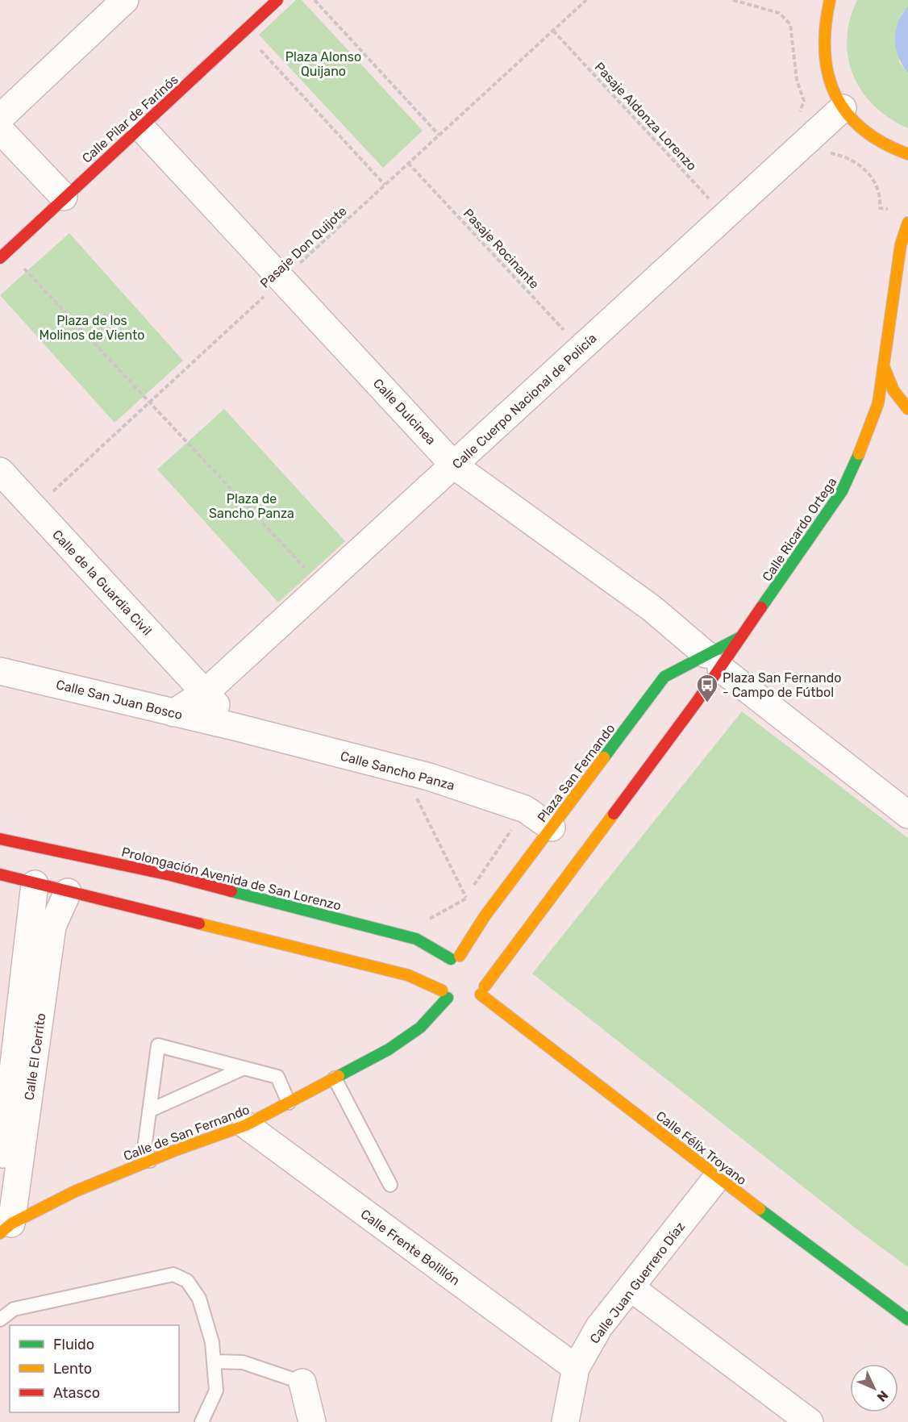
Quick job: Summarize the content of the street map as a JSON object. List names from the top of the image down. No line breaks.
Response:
{"streets":{"street":["Calle Pilar de Farinós","Calle Cuerpo Nacional de Policía","Calle Dulcinea","Calle Ricardo Ortega","Calle de la Guardia Civil","Calle San Juan Bosco","Calle Sancho Panza","Plaza San Fernando","Prolongación Avenida de San Lorenzo","Calle El Cerrito","Calle de San Fernando","Calle Félix Troyano","Calle Frente Bolillón","Calle Juan Guerrero Díaz"],"path":["Pasaje Aldonza Lorenzo","Pasaje Don Quijote","Pasaje Rocinante"]},"crossings":[["Pasaje Aldonza Lorenzo","Pasaje Don Quijote"],["Pasaje Aldonza Lorenzo","Calle Cuerpo Nacional de Policía"],["Calle Pilar de Farinós","Calle Dulcinea"],["Pasaje Don Quijote","Pasaje Rocinante"],["Pasaje Don Quijote","Calle Dulcinea"],["Pasaje Don Quijote","Calle de la Guardia Civil"],["Pasaje Rocinante","Calle Cuerpo Nacional de Policía"],["Calle Cuerpo Nacional de Policía","Calle Dulcinea"],["Calle Cuerpo Nacional de Policía","Calle de la Guardia Civil"],["Calle Cuerpo Nacional de Policía","Calle San Juan Bosco"],["Calle Dulcinea","Calle Ricardo Ortega"],["Calle Dulcinea","Plaza San Fernando"],["Calle Ricardo Ortega","Plaza San Fernando"],["Calle de la Guardia Civil","Calle San Juan Bosco"],["Calle de la Guardia Civil","Calle Sancho Panza"],["Calle San Juan Bosco","Calle Sancho Panza"],["Calle Sancho Panza","Plaza San Fernando"],["Plaza San Fernando","Prolongación Avenida de San Lorenzo"],["Plaza San Fernando","Calle Félix Troyano"],["Calle El Cerrito","Calle de San Fernando"],["Calle de San Fernando","Calle Frente Bolillón"],["Calle Félix Troyano","Calle Juan Guerrero Díaz"],["Calle Frente Bolillón","Calle Juan Guerrero Díaz"]],"parks":["Plaza Alonso Quijano","Plaza de los Molinos de Viento","Plaza de Sancho Panza"],"places":{"bus stop":["Plaza San Fernando - Campo de Fútbol"]},"legend":["Fluido","Lento","Atasco"],"north":"bottom right"}
